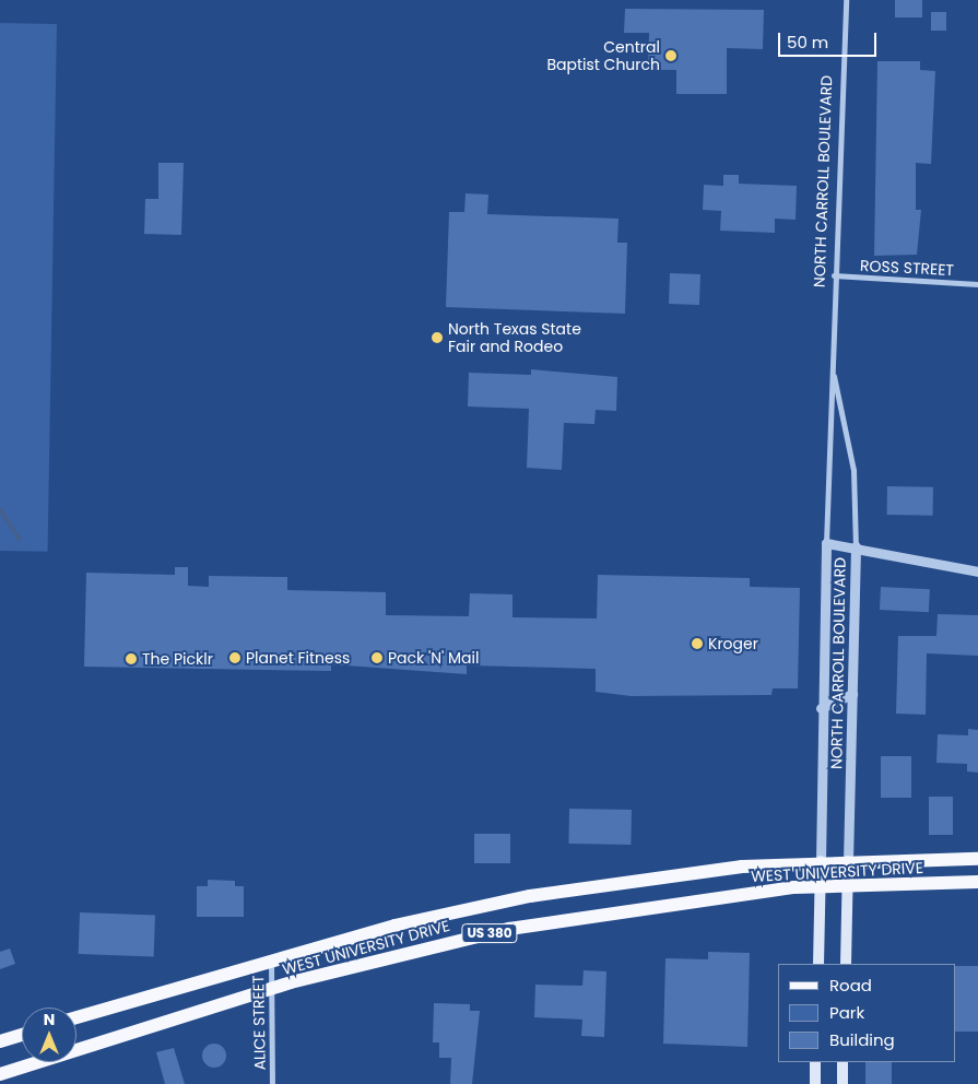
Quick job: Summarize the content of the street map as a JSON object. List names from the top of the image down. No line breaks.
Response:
{"streets":{"main road":["NORTH CARROLL BOULEVARD","WEST UNIVERSITY DRIVE","US 380"],"street":["ROSS STREET","ALICE STREET"]},"crossings":[["NORTH CARROLL BOULEVARD","ROSS STREET"],["NORTH CARROLL BOULEVARD","WEST UNIVERSITY DRIVE"],["WEST UNIVERSITY DRIVE","ALICE STREET"]],"places":["Central Baptist Church","North Texas State Fair and Rodeo","Kroger","Planet Fitness","Pack 'N' Mail","The Picklr"],"legend":["Road","Park","Building"],"scale_bar":"50 m","north":"top"}
